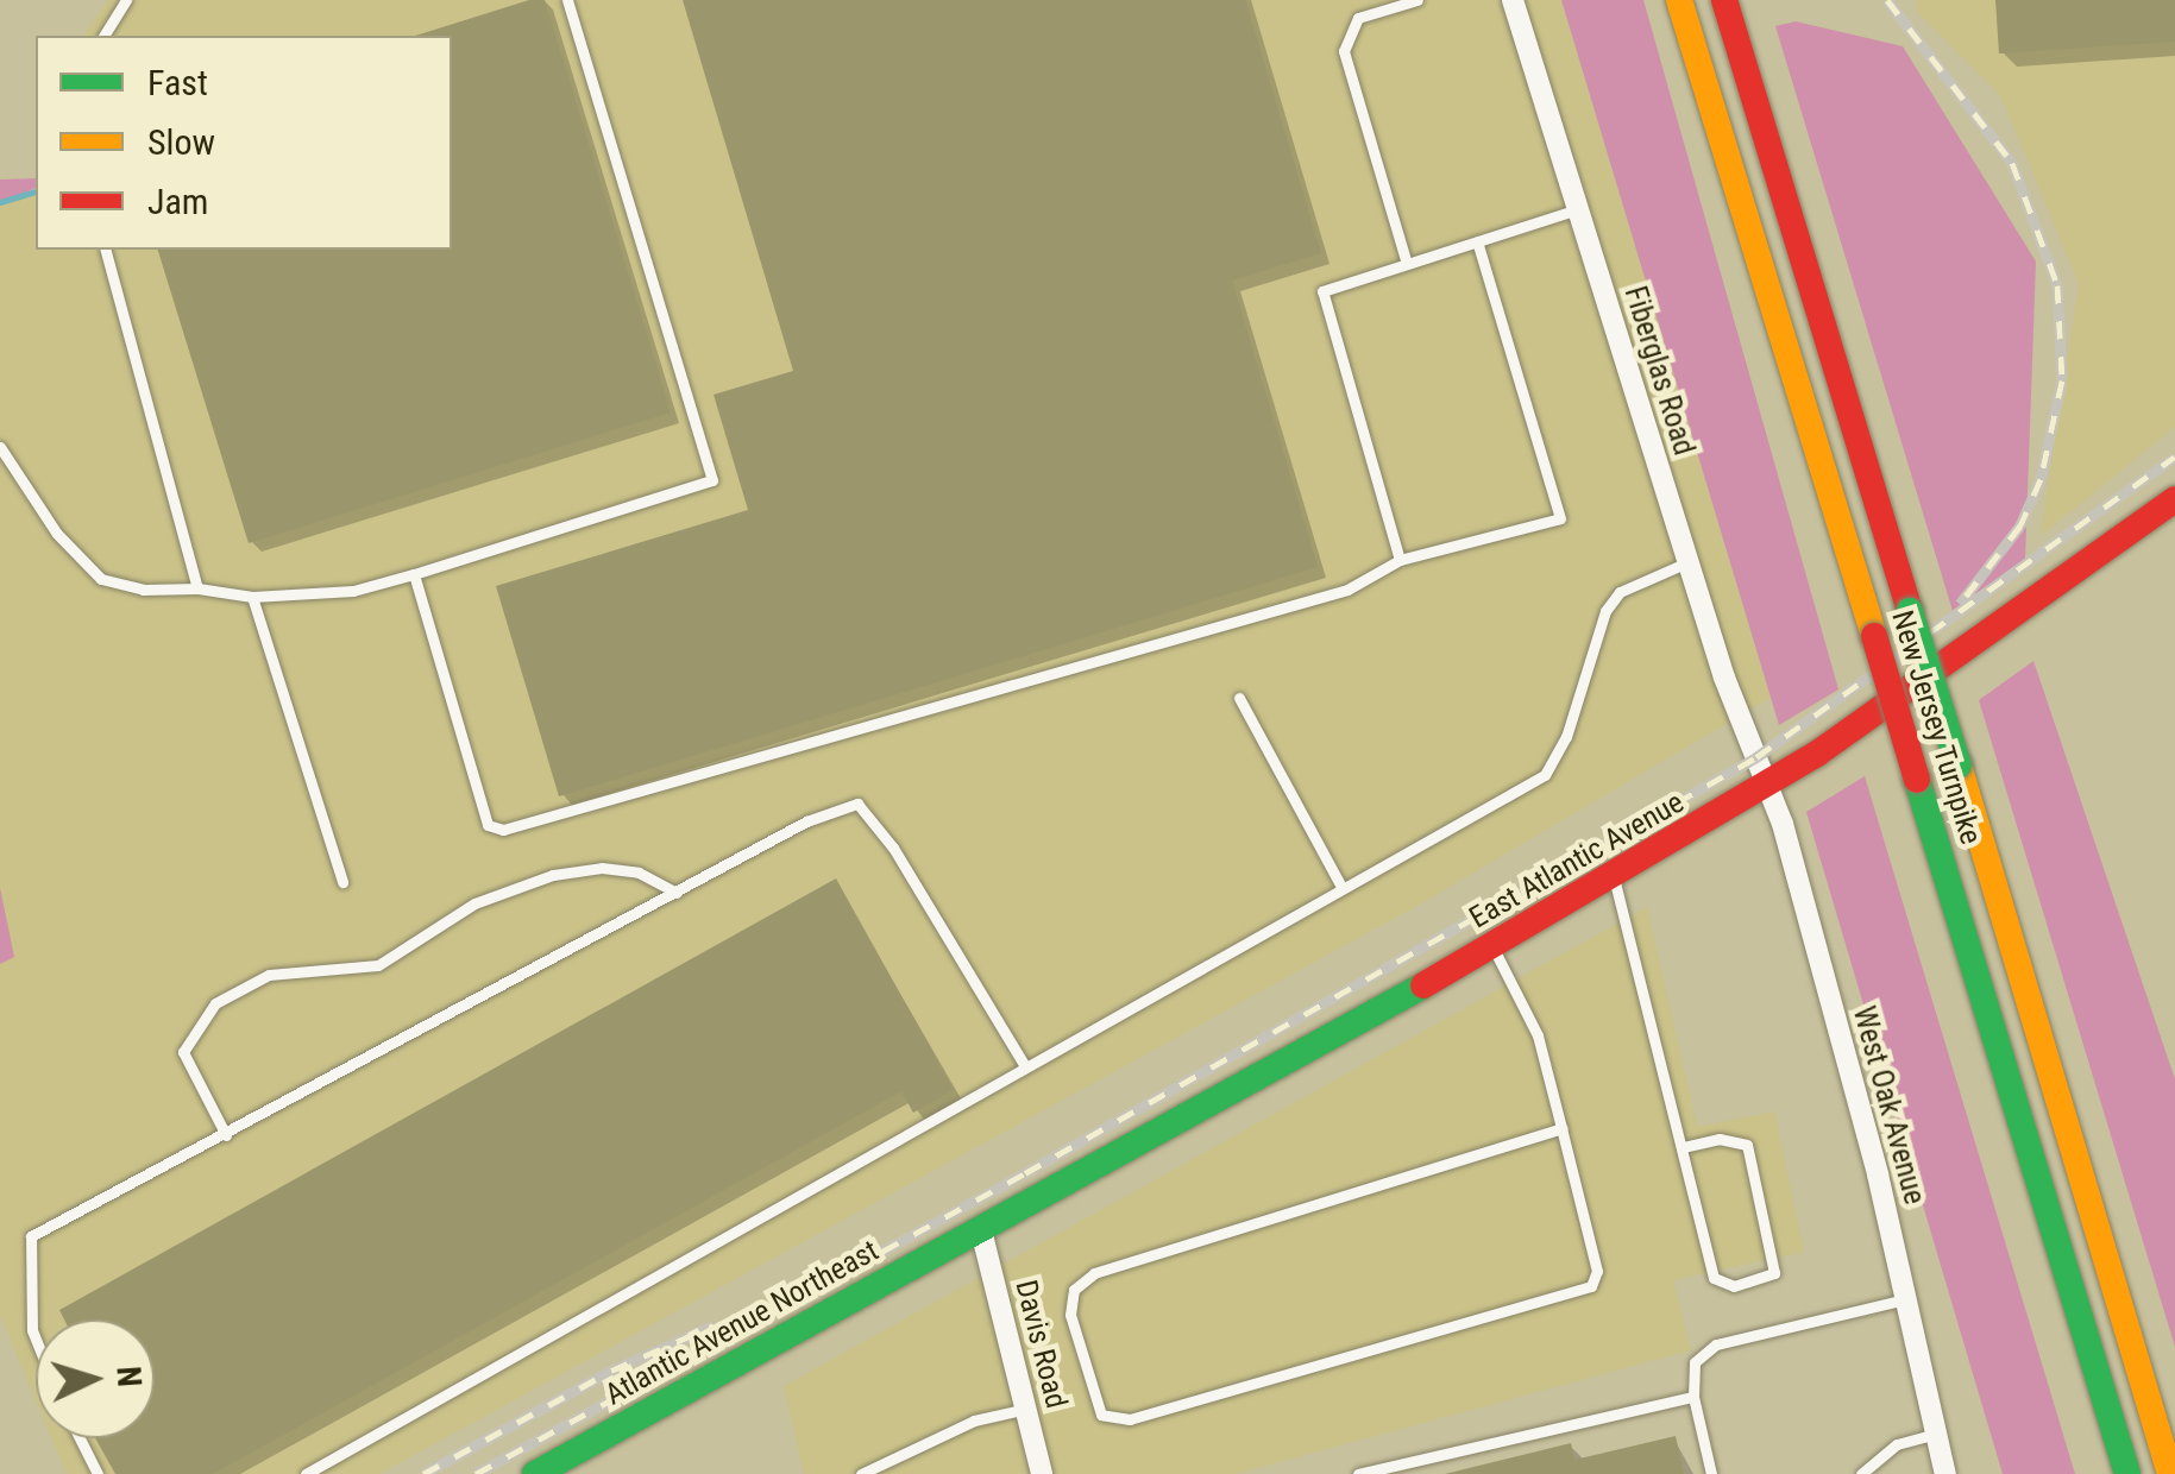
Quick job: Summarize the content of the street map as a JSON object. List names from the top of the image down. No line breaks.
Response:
{"streets":{"main road":["New Jersey Turnpike","East Atlantic Avenue","Atlantic Avenue Northeast"],"street":["Fiberglas Road","West Oak Avenue","Davis Road"]},"crossings":[["Fiberglas Road","West Oak Avenue"],["East Atlantic Avenue","West Oak Avenue"],["East Atlantic Avenue","Atlantic Avenue Northeast"],["East Atlantic Avenue","Davis Road"],["Atlantic Avenue Northeast","Davis Road"]],"legend":["Fast","Slow","Jam"],"north":"right"}
